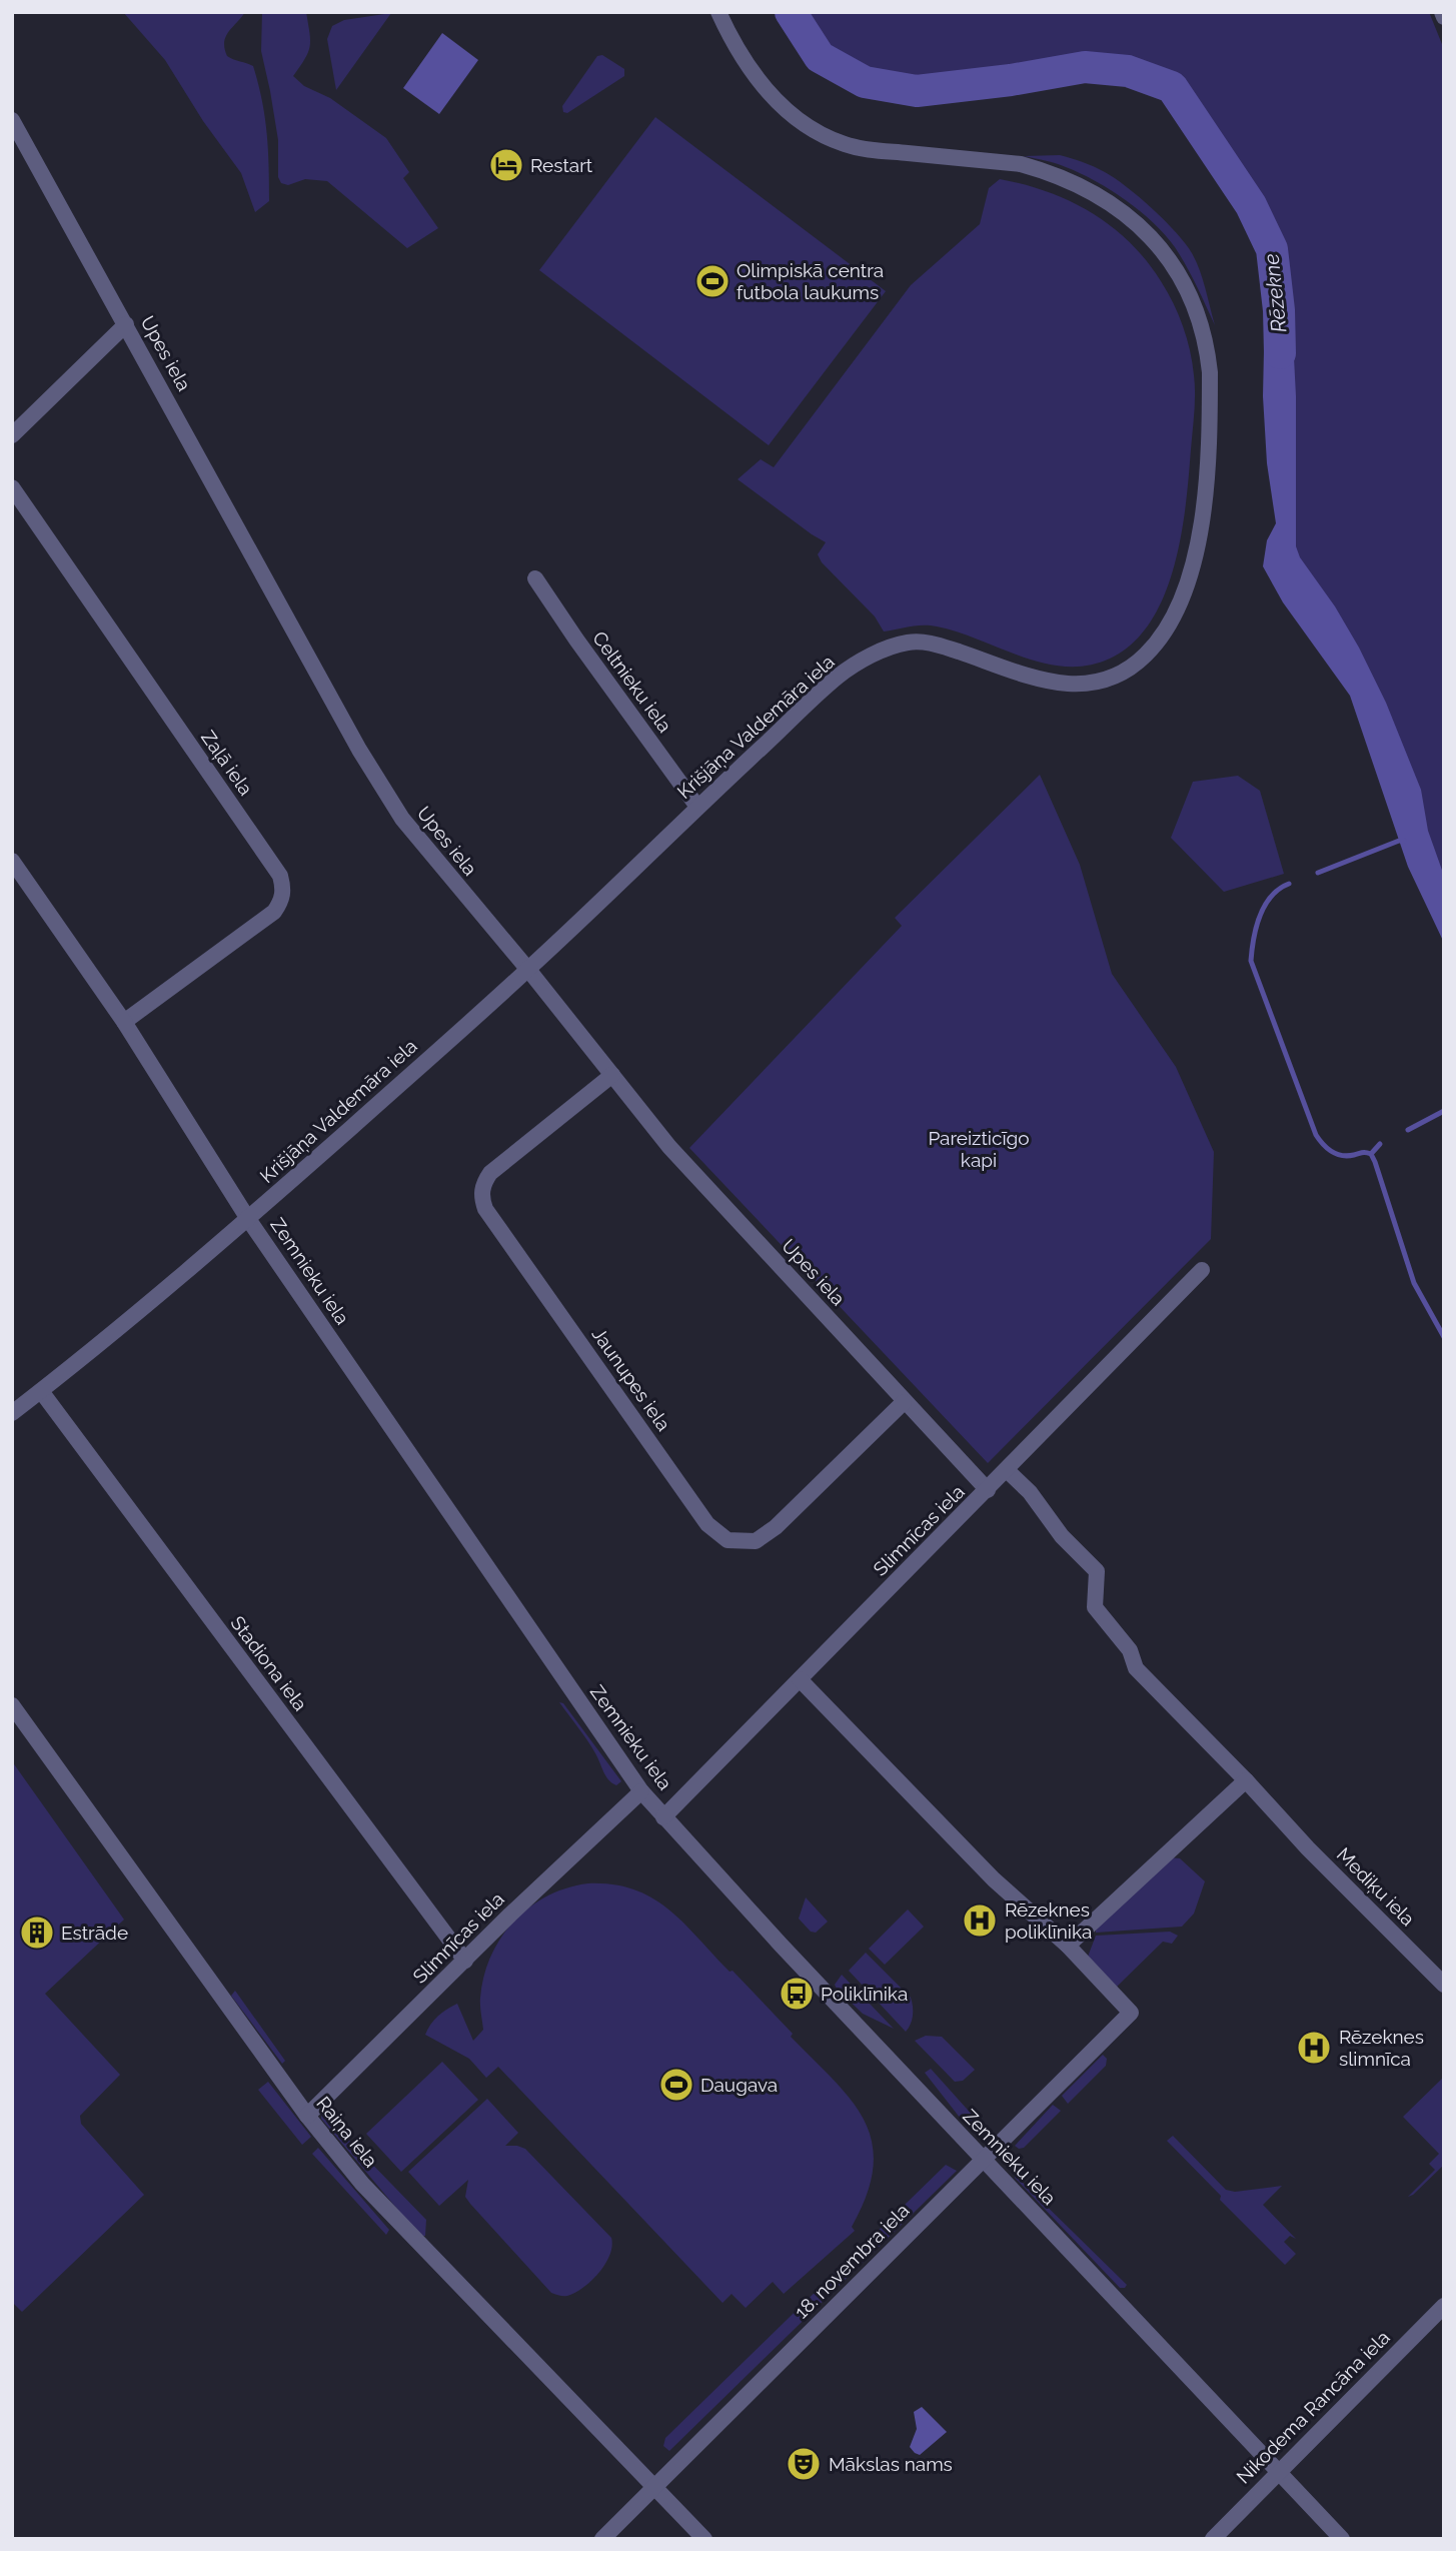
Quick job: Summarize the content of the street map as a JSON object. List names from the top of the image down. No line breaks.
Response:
{"streets":{"street":["Upes iela","Celtnieku iela","Krišjāņa Valdemāra iela","Zaļā iela","Zemnieku iela","Jaunupes iela","Slimnīcas iela","Stadiona iela","Mediķu iela","Raiņa iela","18. novembra iela","Nikodema Rancāna iela"]},"crossings":[["Upes iela","Krišjāņa Valdemāra iela"],["Upes iela","Jaunupes iela"],["Upes iela","Slimnīcas iela"],["Celtnieku iela","Krišjāņa Valdemāra iela"],["Krišjāņa Valdemāra iela","Zemnieku iela"],["Krišjāņa Valdemāra iela","Stadiona iela"],["Zaļā iela","Zemnieku iela"],["Zemnieku iela","Slimnīcas iela"],["Zemnieku iela","18. novembra iela"],["Zemnieku iela","Nikodema Rancāna iela"],["Slimnīcas iela","Stadiona iela"],["Slimnīcas iela","Mediķu iela"],["Slimnīcas iela","Raiņa iela"],["Raiņa iela","18. novembra iela"]],"water":["Rēzekne"],"parks":["Pareizticīgo kapi"],"places":{"hotel":["Restart"],"sports":["Olimpiskā centra futbola laukums","Daugava"],"hospital":["Rēzeknes poliklīnika","Rēzeknes slimnīca"],"building":["Estrāde"],"bus stop":["Poliklīnika"],"theatre":["Mākslas nams"]}}
